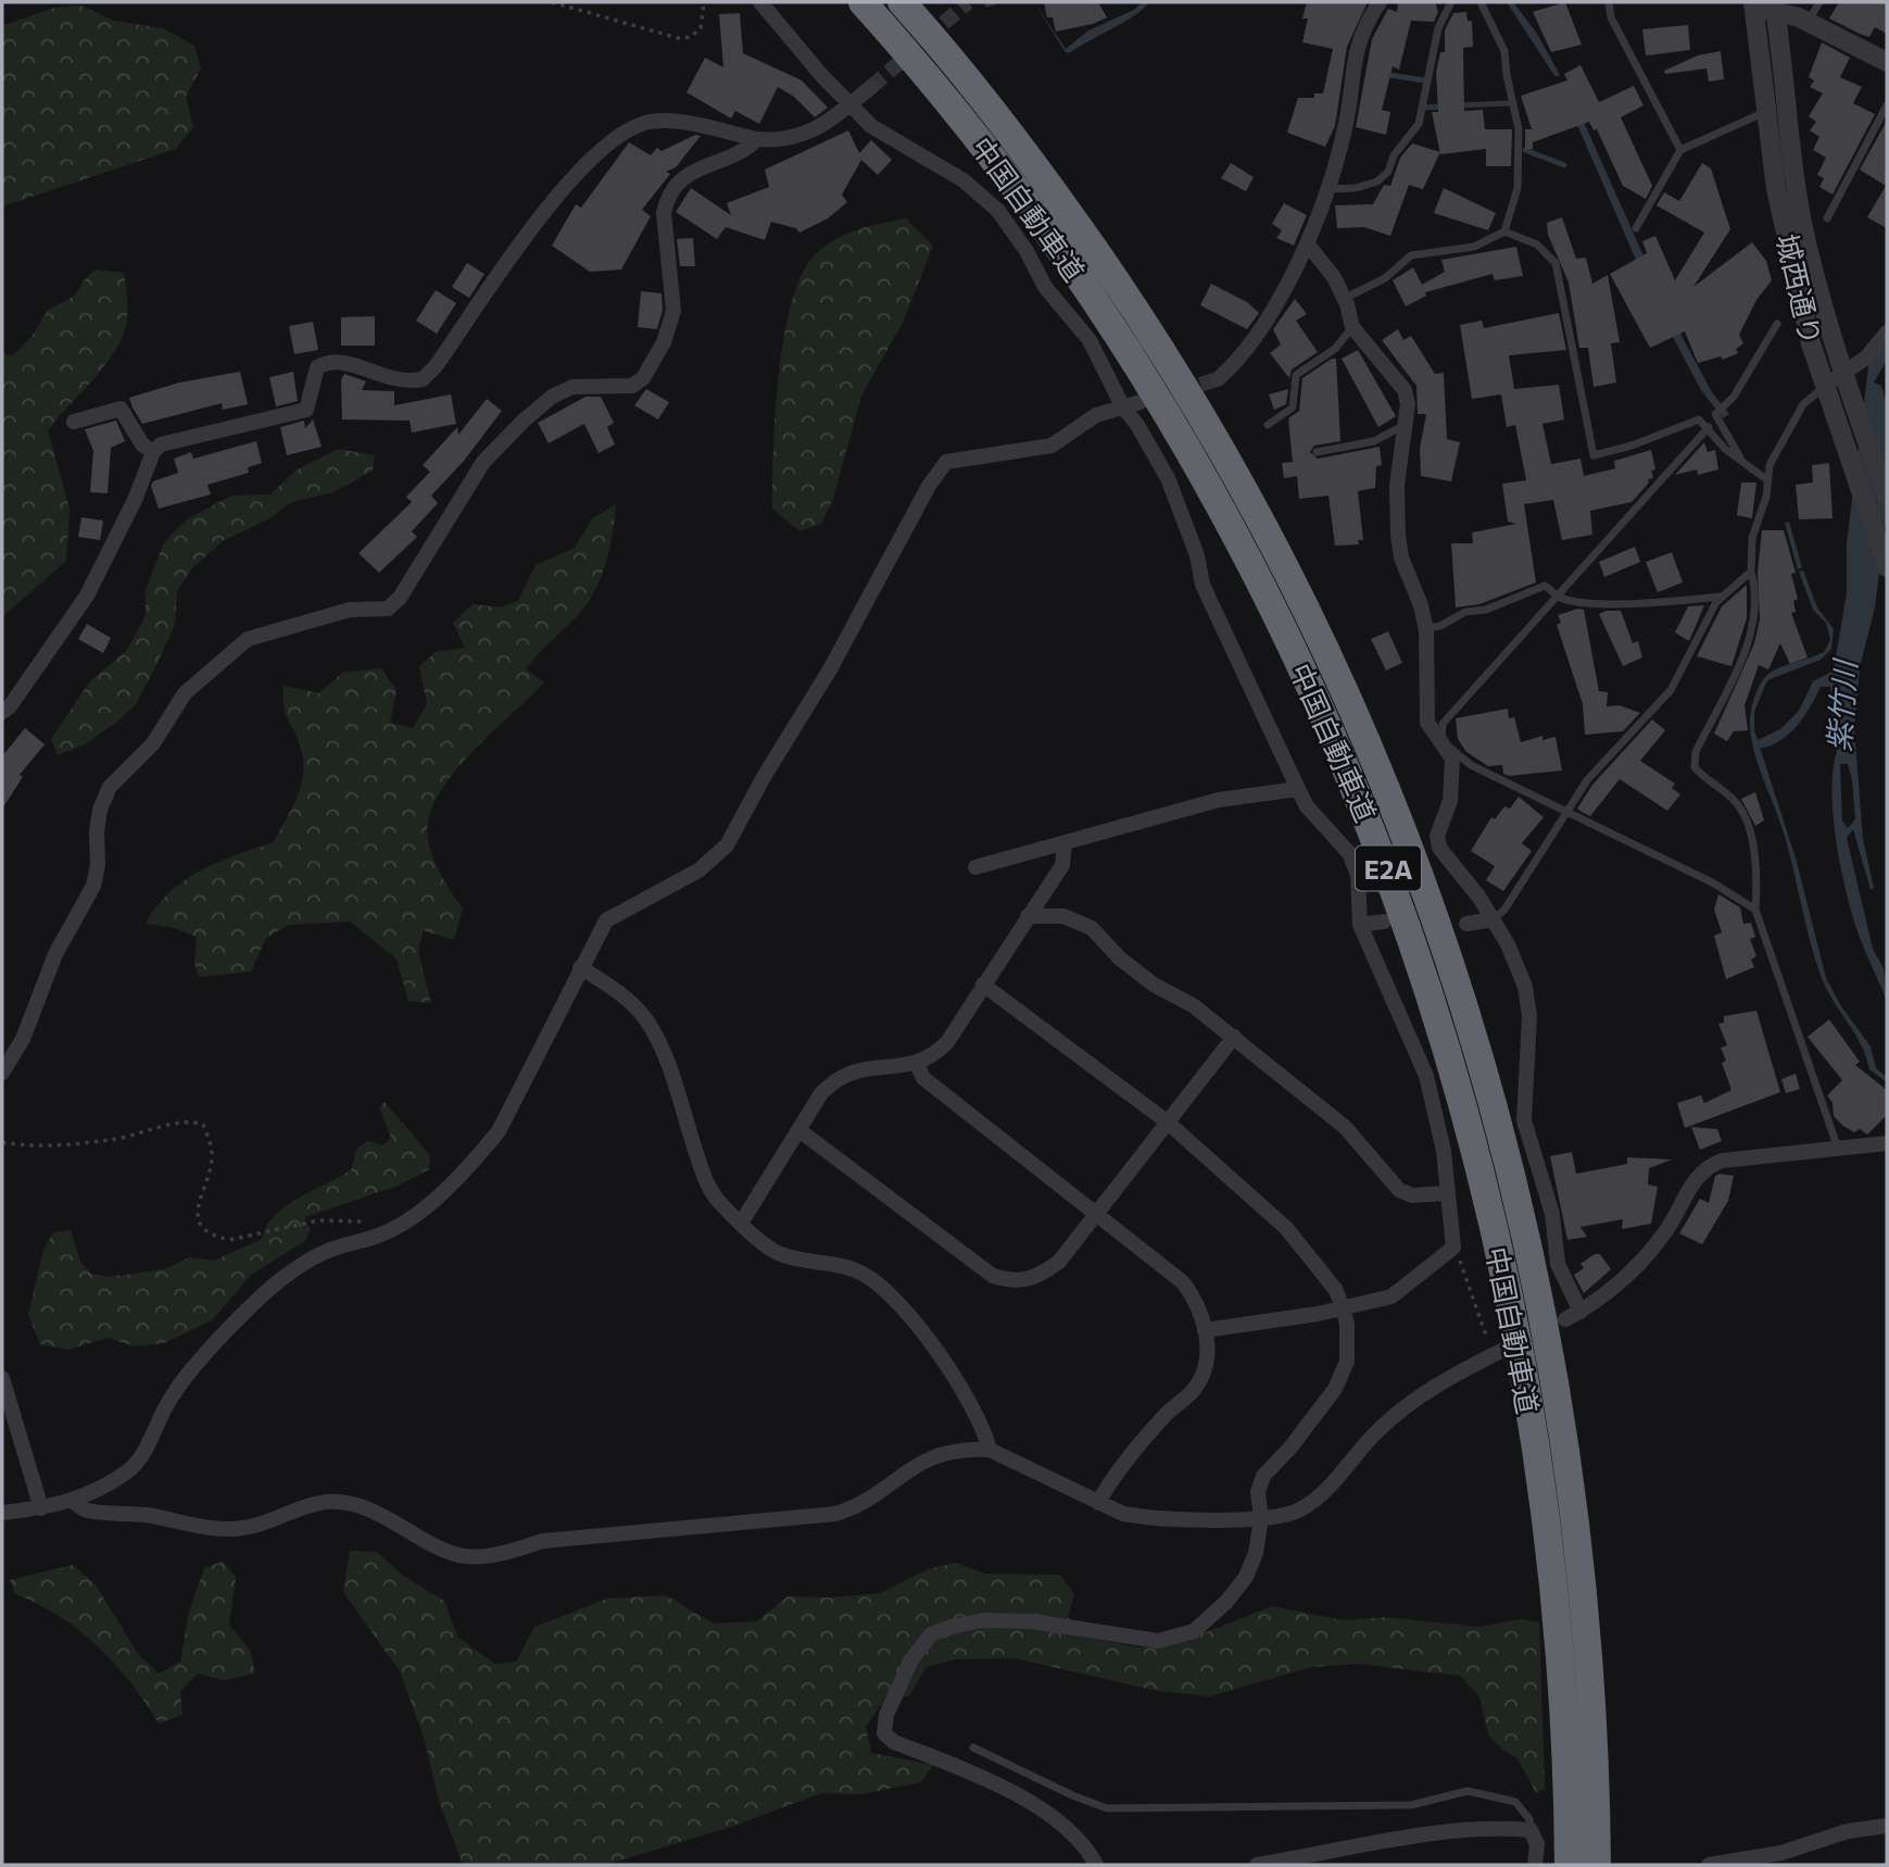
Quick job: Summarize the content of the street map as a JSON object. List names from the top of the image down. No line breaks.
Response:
{"streets":{"highway":["中国自動車道","E2A"],"street":["城西通り"]},"water":["紫竹川"]}
